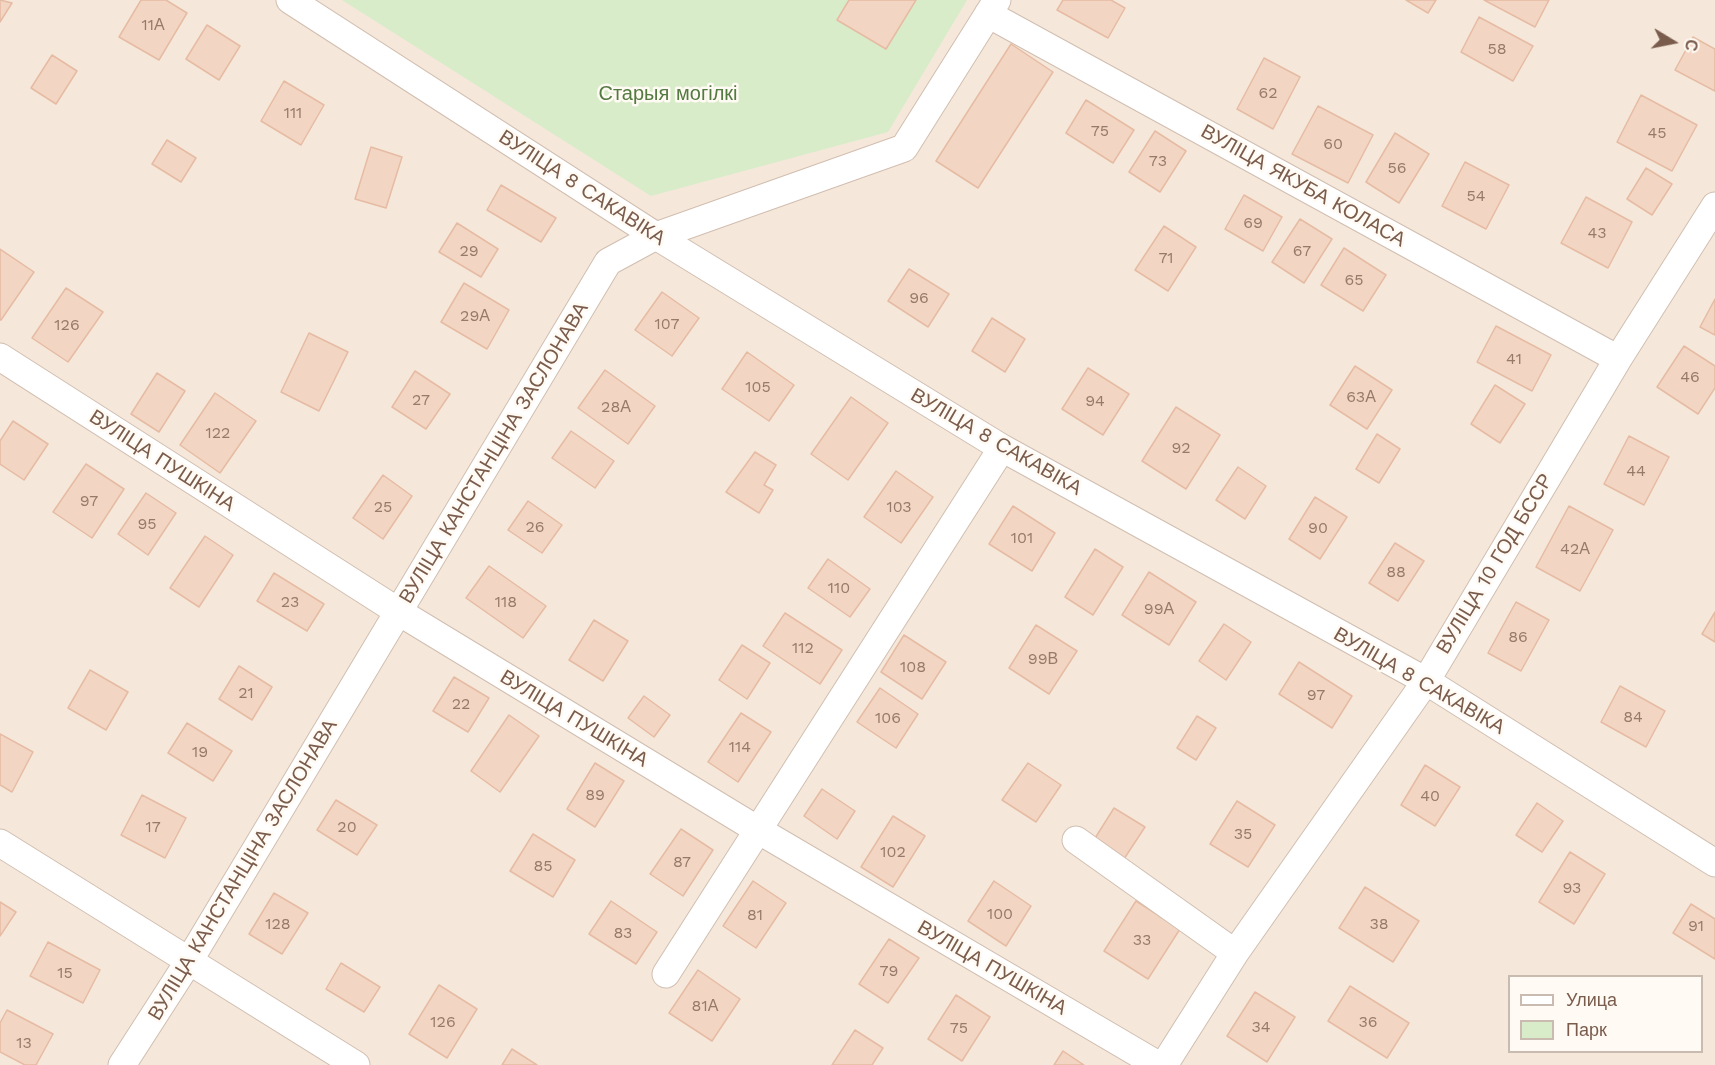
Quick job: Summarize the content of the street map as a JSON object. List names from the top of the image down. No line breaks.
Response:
{"streets":{"street":["ВУЛІЦА ЯКУБА КОЛАСА","ВУЛІЦА 8 САКАВІКА","ВУЛІЦА КАНСТАНЦІНА ЗАСЛОНАВА","ВУЛІЦА ПУШКІНА","ВУЛІЦА 10 ГОД БССР"]},"crossings":[["ВУЛІЦА ЯКУБА КОЛАСА","ВУЛІЦА КАНСТАНЦІНА ЗАСЛОНАВА"],["ВУЛІЦА ЯКУБА КОЛАСА","ВУЛІЦА 10 ГОД БССР"],["ВУЛІЦА 8 САКАВІКА","ВУЛІЦА КАНСТАНЦІНА ЗАСЛОНАВА"],["ВУЛІЦА 8 САКАВІКА","ВУЛІЦА 10 ГОД БССР"],["ВУЛІЦА КАНСТАНЦІНА ЗАСЛОНАВА","ВУЛІЦА ПУШКІНА"]],"parks":["Старыя могілкі"],"house_numbers":["11А","58","62","111","75","45","60","73","56","54","69","43","29","67","71","65","96","29А","107","126","41","46","105","63А","27","94","28А","122","92","44","97","25","103","95","26","90","101","42А","88","110","23","118","99А","86","112","99В","108","21","97","22","84","106","114","19","89","40","17","20","35","102","87","85","93","100","81","128","38","91","83","33","79","15","81А","126","36","34","75","13"],"legend":["Улица","Парк"],"north":"right"}
